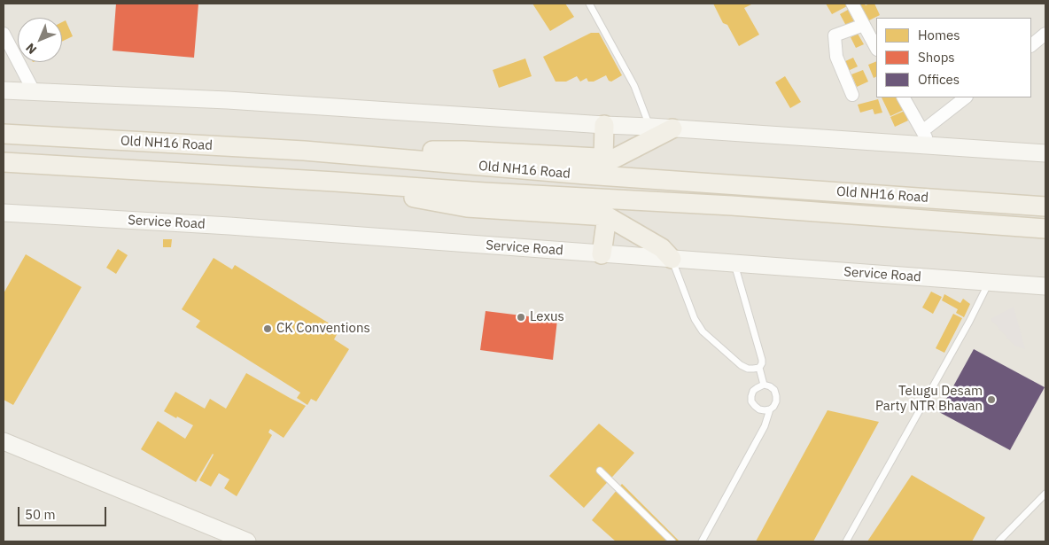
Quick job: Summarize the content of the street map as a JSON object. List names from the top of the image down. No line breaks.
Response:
{"streets":{"main road":["Old NH16 Road"],"street":["Service Road"]},"places":["Lexus","CK Conventions","Telugu Desam Party NTR Bhavan"],"legend":["Homes","Shops","Offices"],"scale_bar":"50 m","north":"bottom left"}
